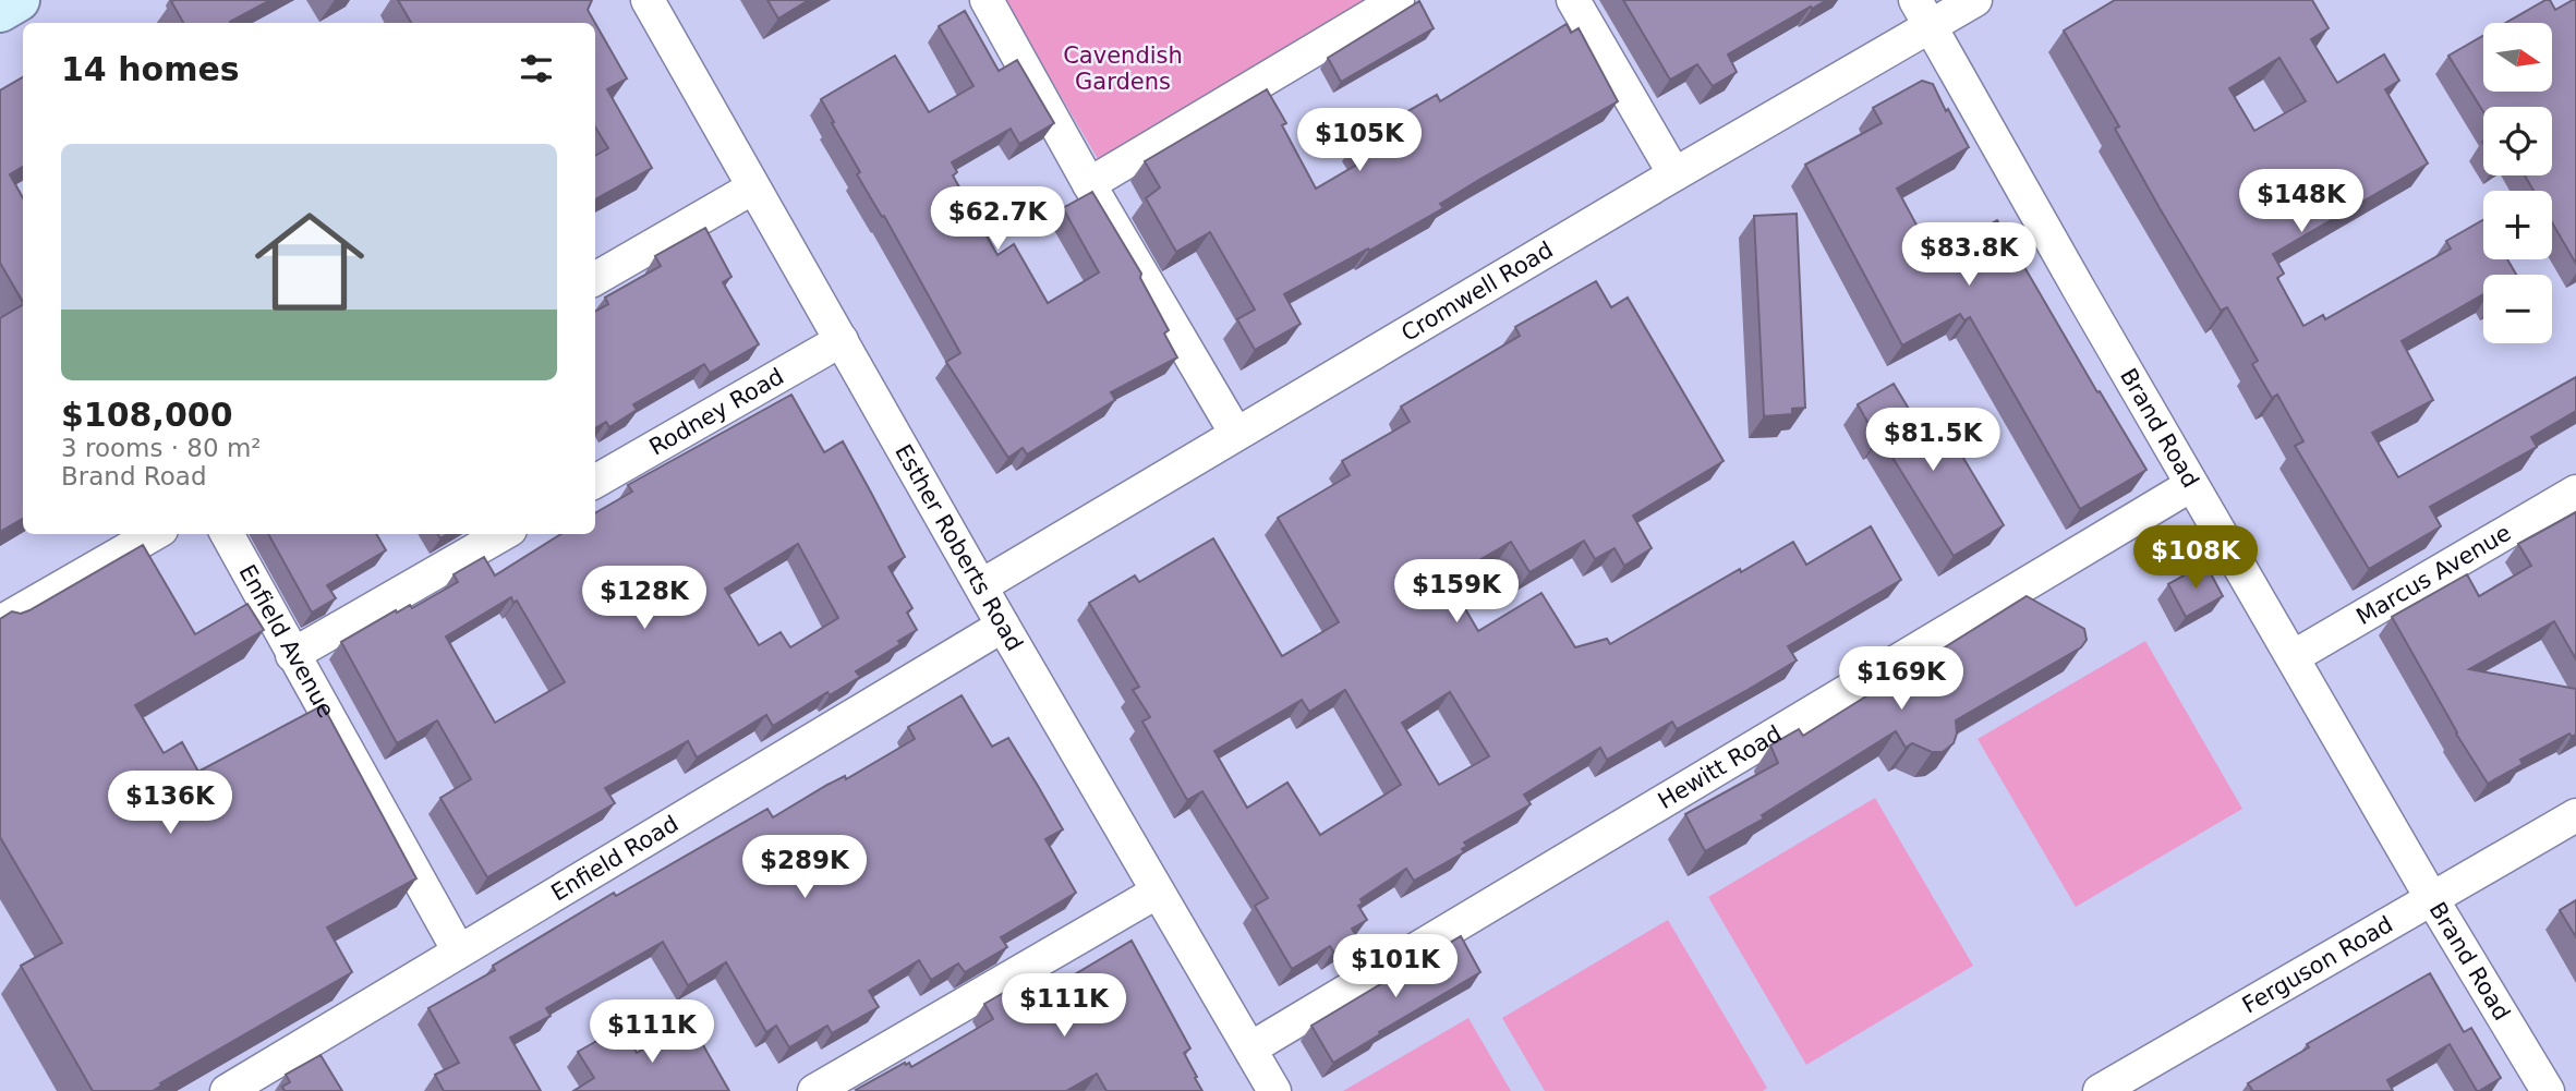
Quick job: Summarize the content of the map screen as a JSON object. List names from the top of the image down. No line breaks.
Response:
{"streets":{"street":["Cromwell Road","Rodney Road","Brand Road","Esther Roberts Road","Marcus Avenue","Enfield Avenue","Hewitt Road","Enfield Road","Ferguson Road"]},"crossings":[["Cromwell Road","Brand Road"],["Cromwell Road","Esther Roberts Road"],["Rodney Road","Esther Roberts Road"],["Brand Road","Marcus Avenue"],["Brand Road","Hewitt Road"],["Brand Road","Ferguson Road"],["Esther Roberts Road","Hewitt Road"],["Esther Roberts Road","Enfield Road"],["Enfield Avenue","Enfield Road"]],"parks":["Cavendish Gardens"],"north":"right","page":{"map_buttons":["+","−"],"heading":"14 homes","price":["$105K","$148K","$62.7K","$83.8K","$81.5K","$108K","$159K","$128K","$169K","$136K","$289K","$101K","$111K","$111K"],"list":[{"name":"$108,000","note":"3 rooms · 80 m² · Brand Road"}]}}
